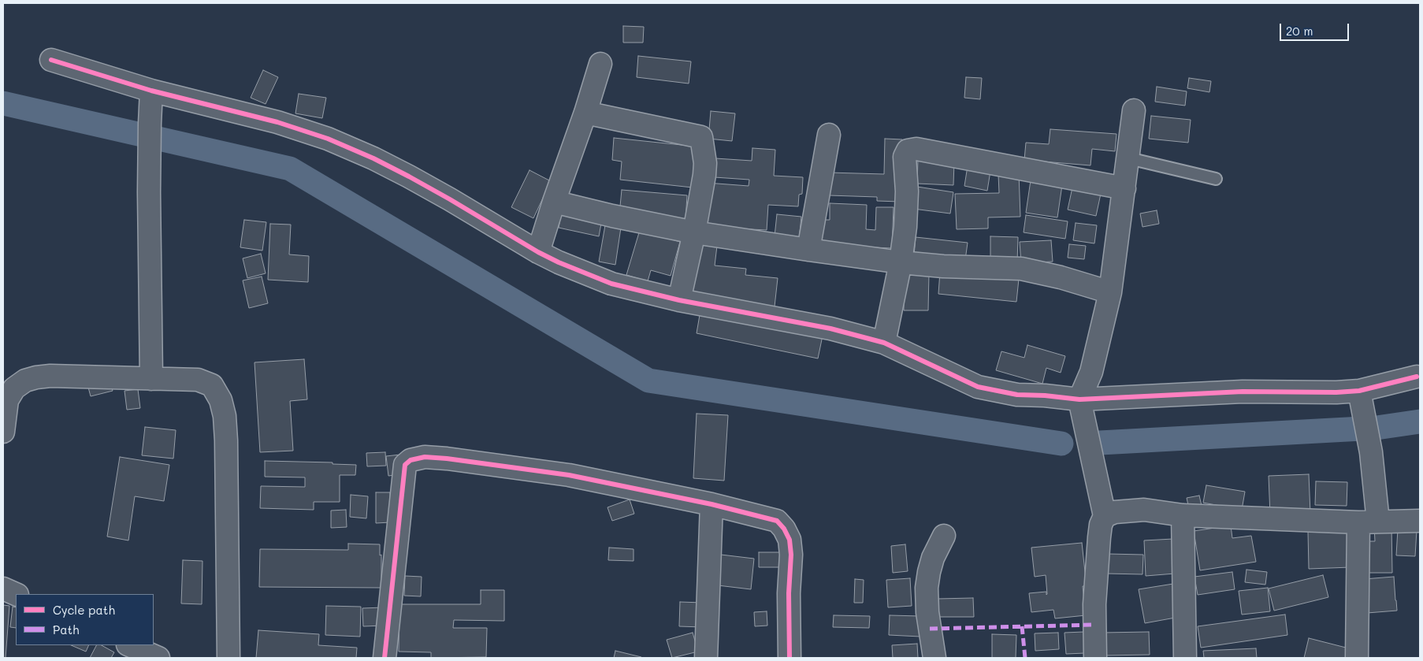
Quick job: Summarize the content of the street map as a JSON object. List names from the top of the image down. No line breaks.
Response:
{"legend":["Cycle path","Path"],"scale_bar":"20 m"}
